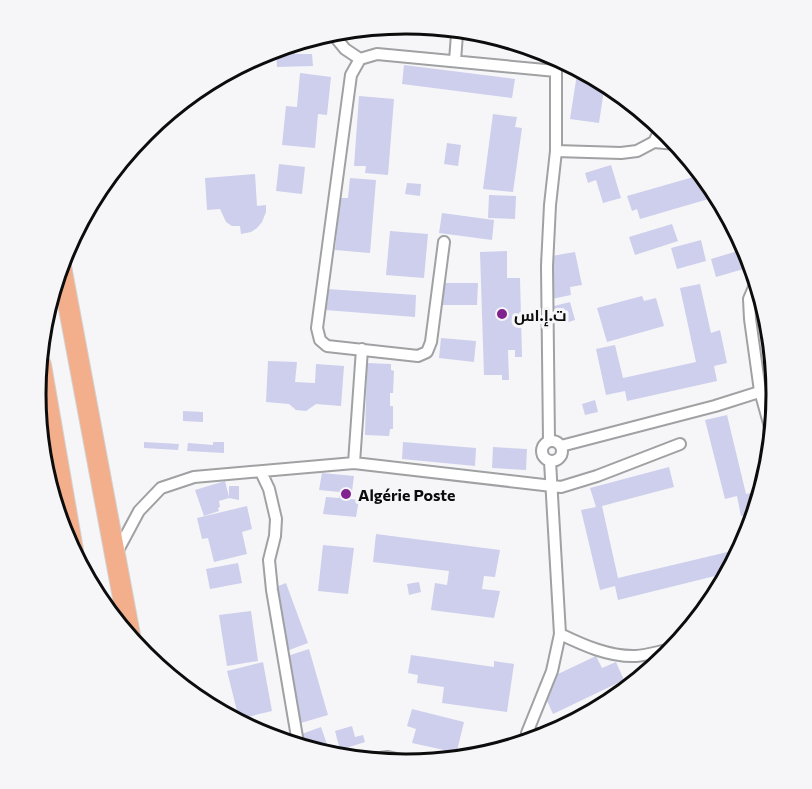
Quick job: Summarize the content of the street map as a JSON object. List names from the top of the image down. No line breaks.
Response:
{"places":["ت.إ.اس","Algérie Poste"]}
